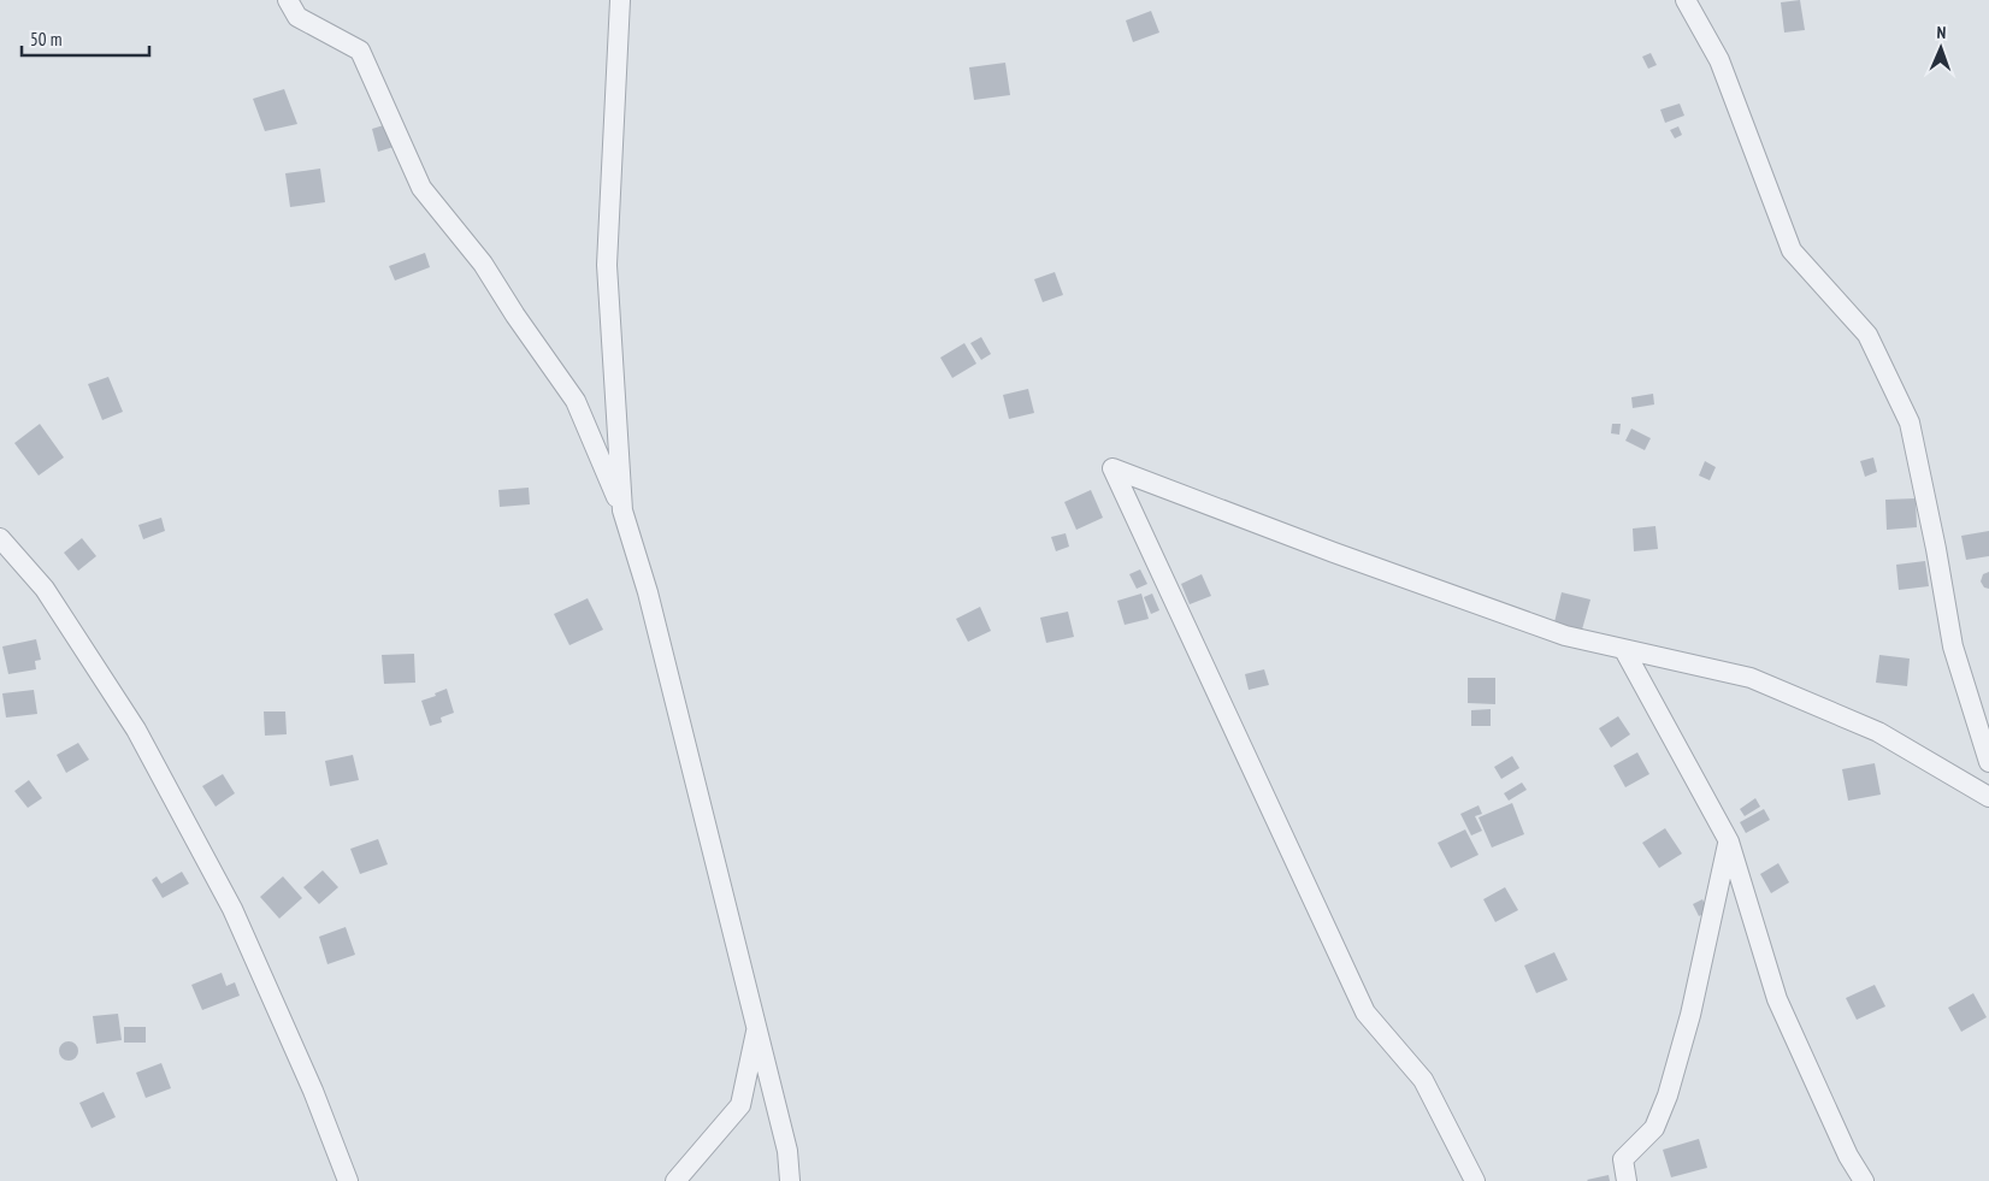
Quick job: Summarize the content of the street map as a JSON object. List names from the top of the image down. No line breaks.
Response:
{"scale_bar":"50 m","north":"top"}
